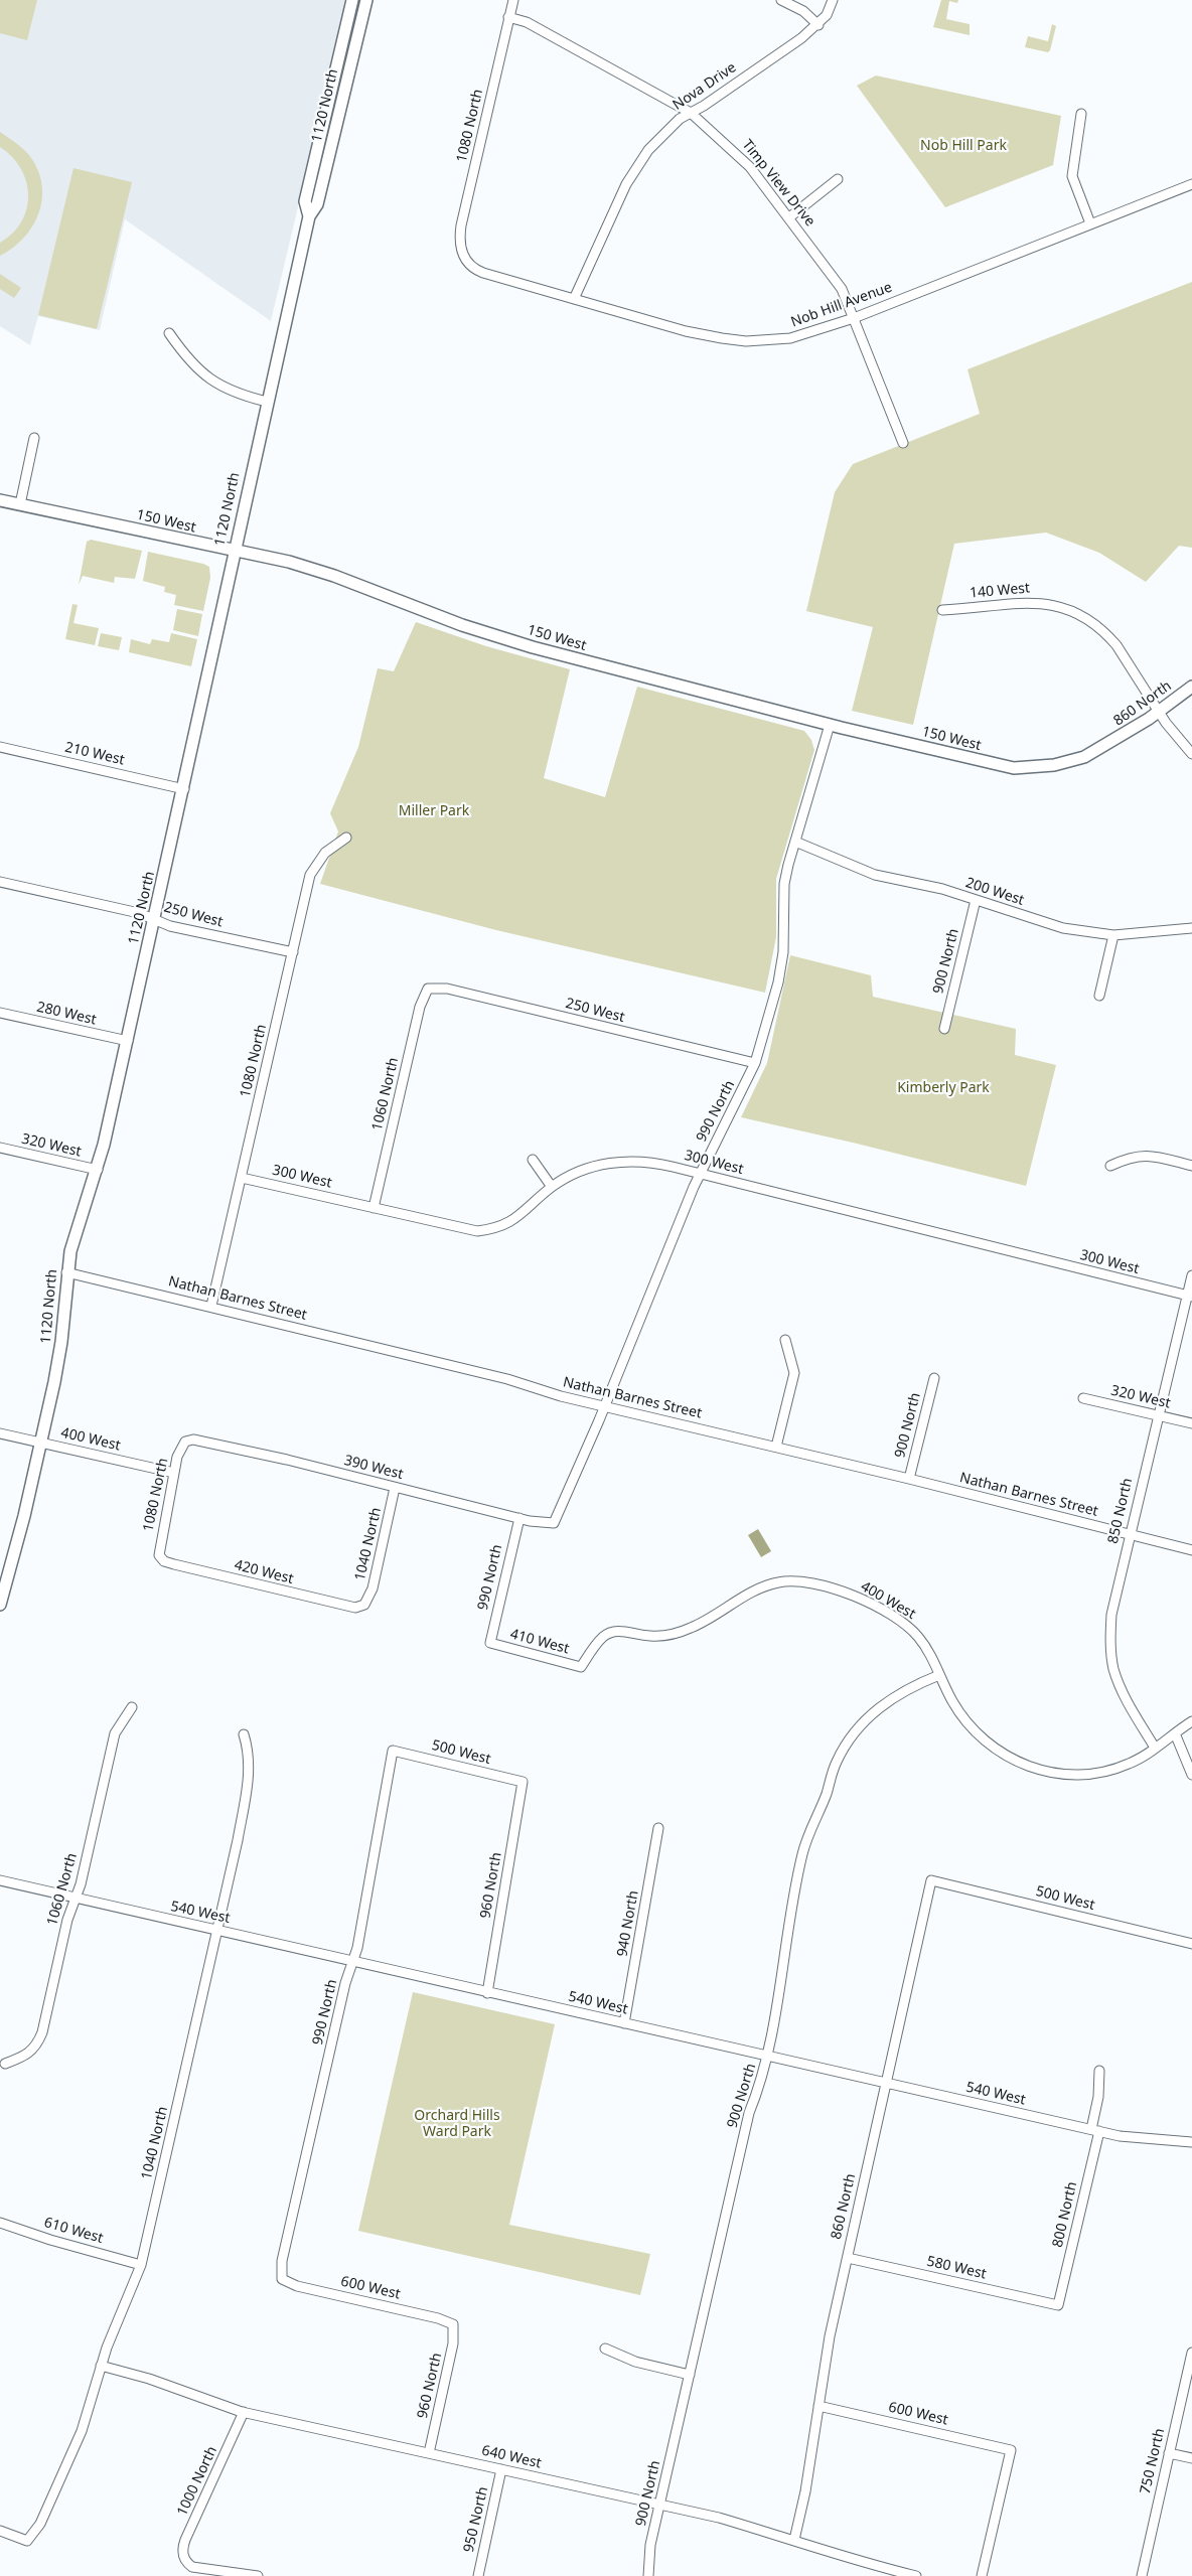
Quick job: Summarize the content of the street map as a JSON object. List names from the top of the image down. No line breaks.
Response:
{"streets":{"street":["Nova Drive","1120 North","1080 North","Timp View Drive","Nob Hill Avenue","150 West","140 West","860 North","210 West","200 West","250 West","900 North","280 West","1060 North","990 North","320 West","300 West","Nathan Barnes Street","400 West","390 West","850 North","1040 North","420 West","410 West","500 West","960 North","540 West","940 North","800 North","610 West","580 West","600 West","640 West","750 North","1000 North","950 North"]},"crossings":[["Nova Drive","Timp View Drive"],["Nova Drive","Nob Hill Avenue"],["1120 North","150 West"],["1120 North","210 West"],["1120 North","250 West"],["1120 North","280 West"],["1120 North","320 West"],["1120 North","Nathan Barnes Street"],["1120 North","400 West"],["1080 North","Timp View Drive"],["1080 North","Nob Hill Avenue"],["1080 North","250 West"],["1080 North","300 West"],["1080 North","Nathan Barnes Street"],["1080 North","400 West"],["1080 North","390 West"],["1080 North","420 West"],["Timp View Drive","Nob Hill Avenue"],["150 West","860 North"],["150 West","990 North"],["140 West","860 North"],["860 North","500 West"],["860 North","540 West"],["860 North","580 West"],["860 North","600 West"],["860 North","640 West"],["200 West","900 North"],["200 West","990 North"],["250 West","1060 North"],["250 West","990 North"],["900 North","Nathan Barnes Street"],["900 North","400 West"],["900 North","540 West"],["900 North","640 West"],["1060 North","300 West"],["1060 North","540 West"],["990 North","300 West"],["990 North","Nathan Barnes Street"],["990 North","390 West"],["990 North","410 West"],["990 North","500 West"],["990 North","540 West"],["990 North","600 West"],["320 West","850 North"],["300 West","850 North"],["Nathan Barnes Street","850 North"],["400 West","850 North"],["400 West","410 West"],["390 West","1040 North"],["1040 North","420 West"],["1040 North","540 West"],["1040 North","610 West"],["1040 North","640 West"],["500 West","960 North"],["960 North","540 West"],["960 North","600 West"],["960 North","640 West"],["540 West","940 North"],["540 West","800 North"],["800 North","580 West"],["640 West","1000 North"],["640 West","950 North"]],"parks":["Nob Hill Park","Miller Park","Kimberly Park","Orchard Hills Ward Park"]}
